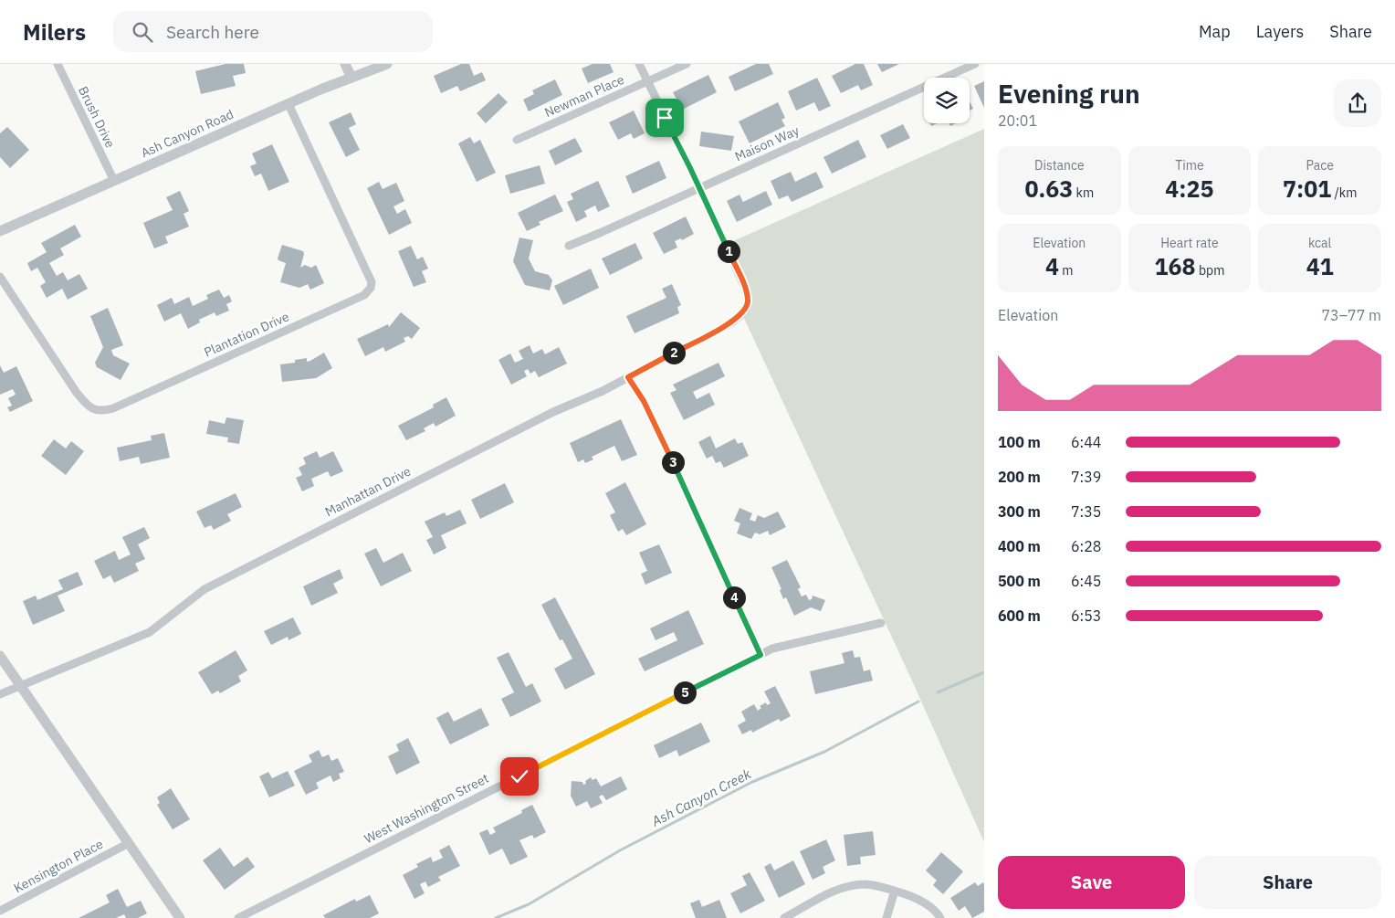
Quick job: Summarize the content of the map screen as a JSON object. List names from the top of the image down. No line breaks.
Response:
{"streets":{"street":["Newman Place","Brush Drive","Ash Canyon Road","Maison Way","Plantation Drive","Manhattan Drive","West Washington Street","Kensington Place"]},"crossings":[["Brush Drive","Ash Canyon Road"],["Ash Canyon Road","Plantation Drive"],["Maison Way","Manhattan Drive"]],"water":["Ash Canyon Creek"],"page":{"header":"Milers","search":"Search here","nav":["Map","Layers","Share"],"heading":["Evening run","20:01"],"stats":[["Distance","0.63 km"],["Time","4:25"],["Pace","7:01 /km"],["Elevation","4 m"],["Heart rate","168 bpm"],["kcal","41"]],"pins":["1","2","3","4","5"],"chart":["Elevation","73–77 m"],"list":[{"name":"100 m","note":"6:44"},{"name":"200 m","note":"7:39"},{"name":"300 m","note":"7:35"},{"name":"400 m","note":"6:28"},{"name":"500 m","note":"6:45"},{"name":"600 m","note":"6:53"}],"buttons":["Save","Share"]}}
